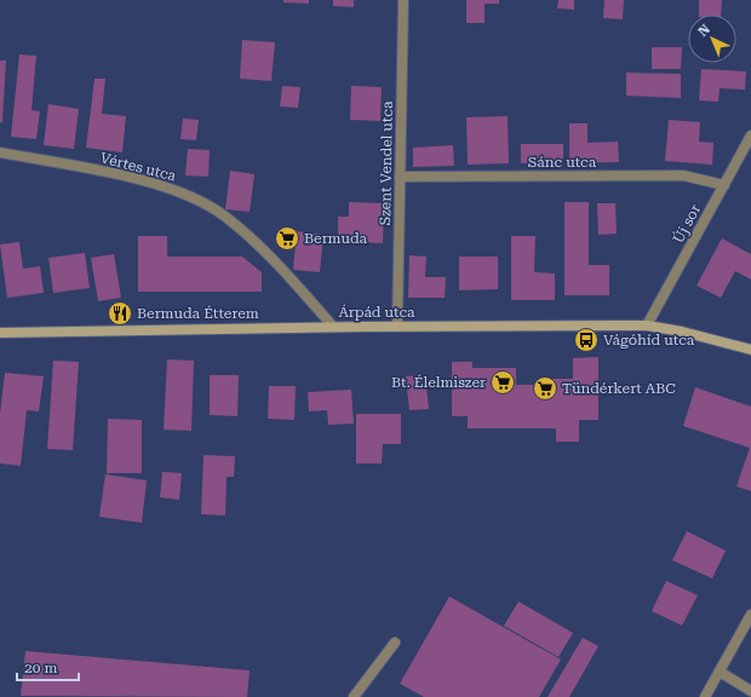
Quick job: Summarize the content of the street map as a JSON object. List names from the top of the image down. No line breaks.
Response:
{"streets":{"street":["Sánc utca","Szent Vendel utca","Vértes utca","Új sor","Árpád utca"]},"crossings":[["Sánc utca","Szent Vendel utca"],["Sánc utca","Új sor"],["Szent Vendel utca","Árpád utca"],["Vértes utca","Árpád utca"],["Új sor","Árpád utca"]],"places":{"supermarket":["Bermuda","Bt. Élelmiszer","Tündérkert ABC"],"restaurant":["Bermuda Étterem"],"bus stop":["Vágóhíd utca"]},"scale_bar":"20 m","north":"top left"}
